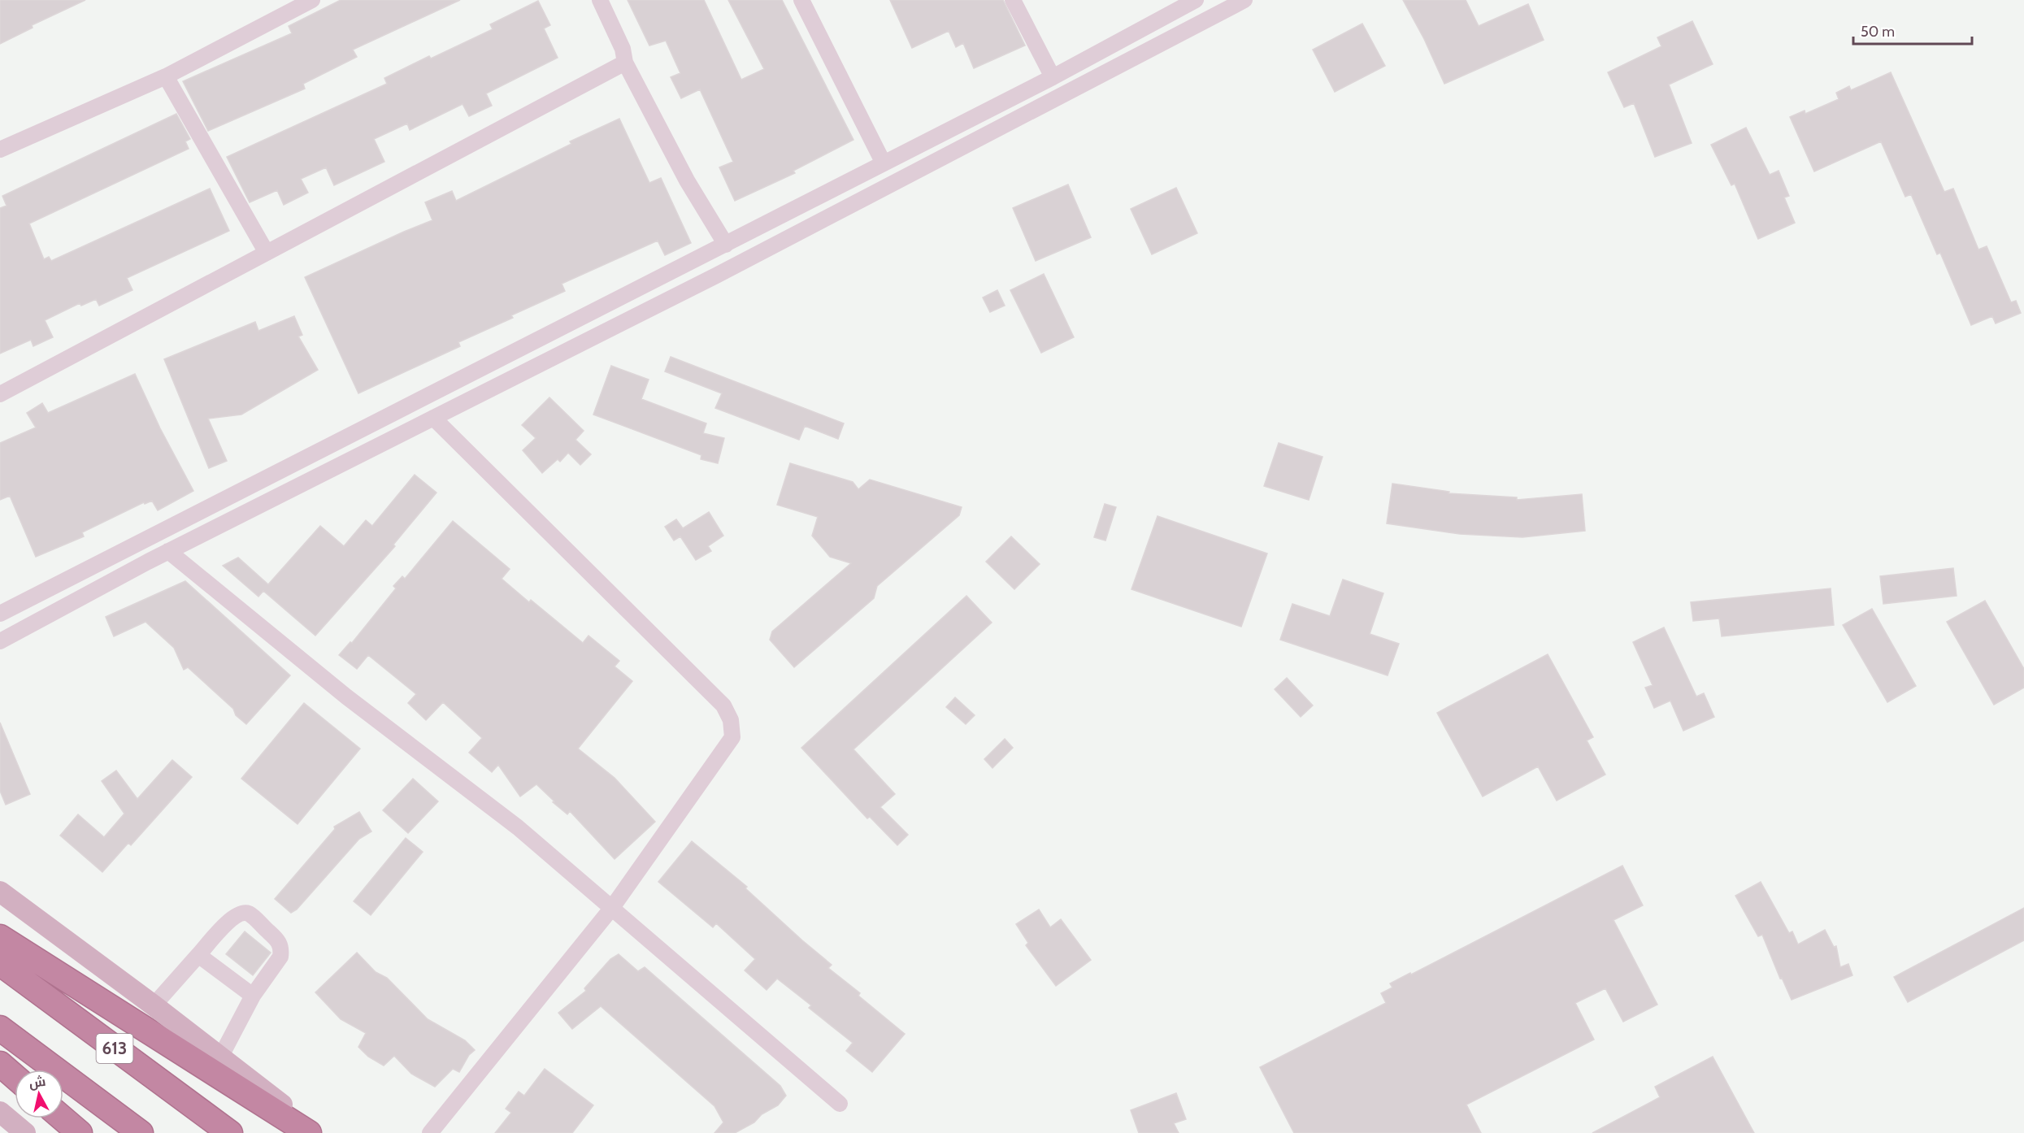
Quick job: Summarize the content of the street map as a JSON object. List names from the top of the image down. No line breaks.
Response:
{"streets":{"highway":["613"]},"scale_bar":"50 m","north":"top"}
